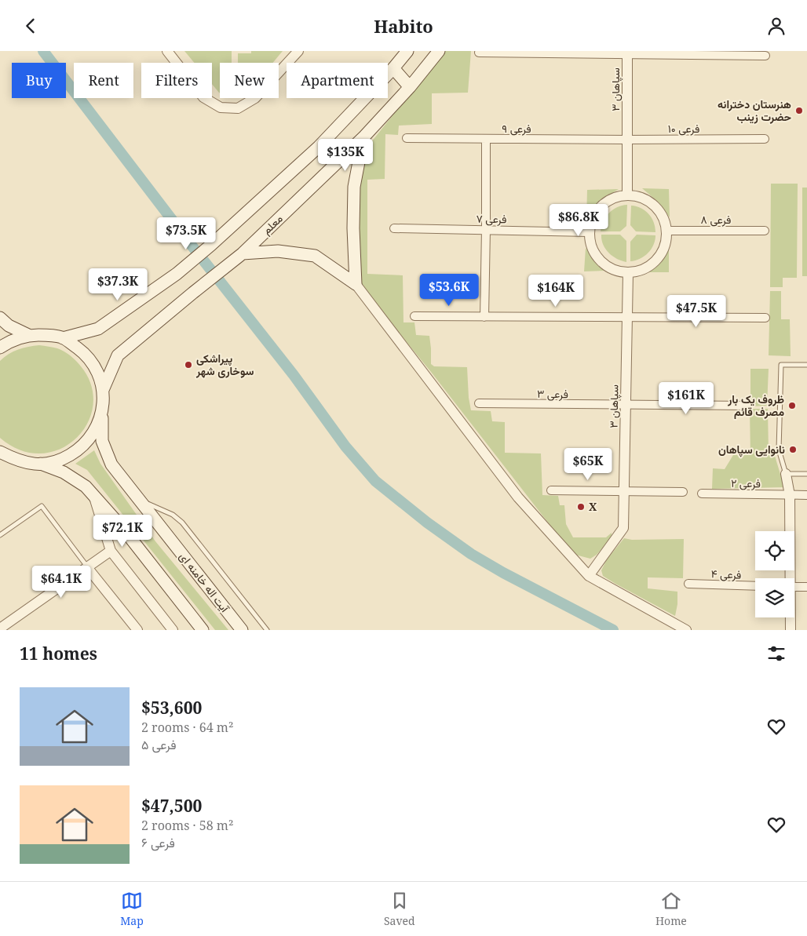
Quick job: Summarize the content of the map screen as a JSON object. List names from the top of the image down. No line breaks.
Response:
{"streets":{"main road":["معلم","آیت اله خامنه ای"],"street":["سپاهان ۳","فرعی ۹","فرعی ۱۰","فرعی ۷","فرعی ۸","فرعی ۳","فرعی ۲","فرعی ۴"]},"crossings":[["سپاهان ۳","فرعی ۹"],["سپاهان ۳","فرعی ۱۰"],["سپاهان ۳","فرعی ۷"],["سپاهان ۳","فرعی ۸"],["سپاهان ۳","فرعی ۳"],["فرعی ۹","فرعی ۱۰"],["فرعی ۷","فرعی ۸"],["معلم","آیت اله خامنه ای"]],"places":["هنرستان دخترانه حضرت زینب","پیراشکی سوخاری شهر","ظروف یک بار مصرف قائم","نانوایی سپاهان","X"],"page":{"header":"Habito","chip":["Buy","Rent","Filters","New","Apartment"],"price":["$135K","$86.8K","$73.5K","$37.3K","$53.6K","$164K","$47.5K","$161K","$65K","$72.1K","$64.1K"],"heading":"11 homes","list":[{"name":"$53,600","note":"2 rooms · 64 m² · فرعی ۵"},{"name":"$47,500","note":"2 rooms · 58 m² · فرعی ۶"}],"tabs":["Map","Saved","Home"]}}
